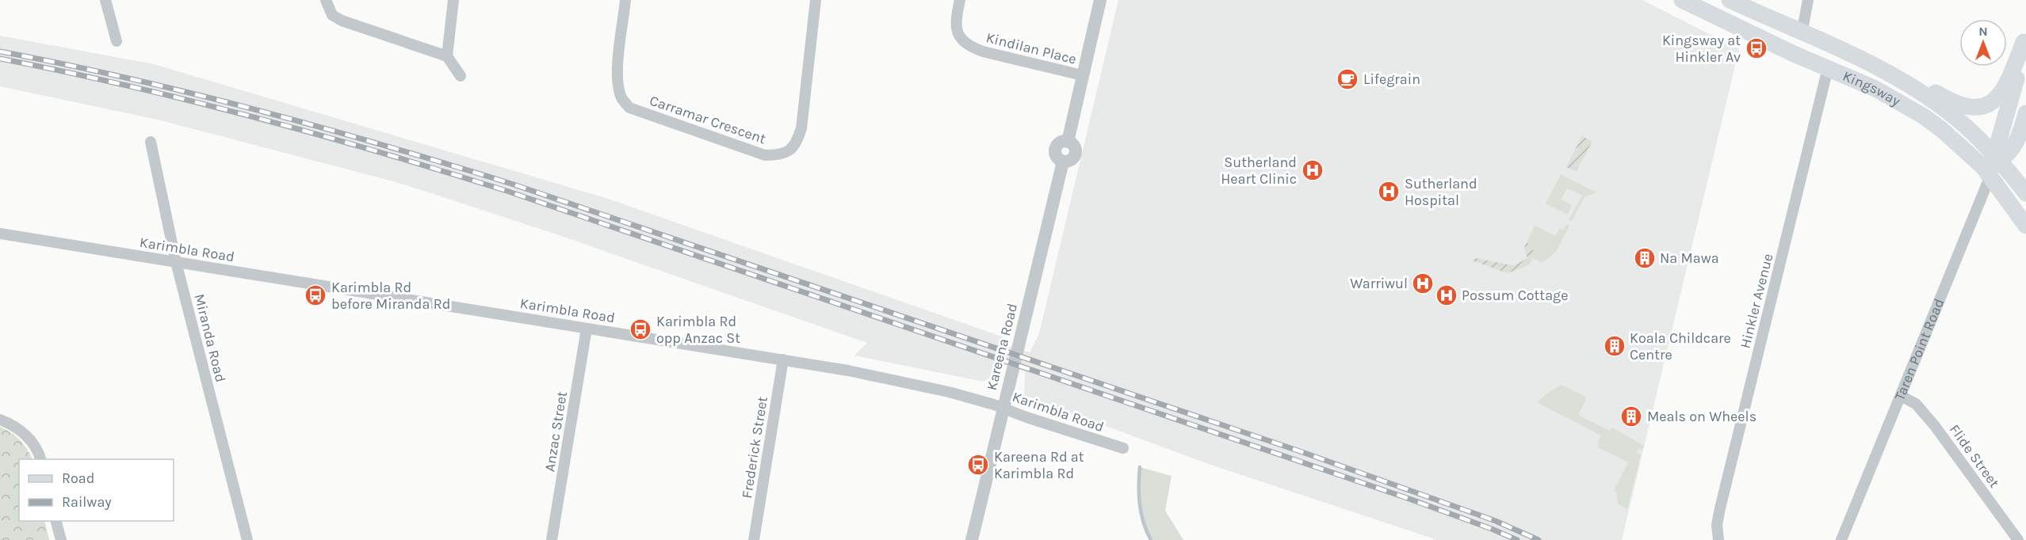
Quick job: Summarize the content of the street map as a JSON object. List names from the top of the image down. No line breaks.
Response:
{"streets":{"main road":["Kingsway","Taren Point Road"],"street":["Kindilan Place","Carramar Crescent","Karimbla Road","Hinkler Avenue","Miranda Road","Kareena Road","Anzac Street","Frederick Street","Flide Street"]},"crossings":[["Kindilan Place","Kareena Road"],["Kingsway","Hinkler Avenue"],["Kingsway","Taren Point Road"],["Karimbla Road","Miranda Road"],["Karimbla Road","Kareena Road"],["Karimbla Road","Anzac Street"],["Karimbla Road","Frederick Street"],["Taren Point Road","Flide Street"]],"places":{"bus stop":["Kingsway at Hinkler Av","Karimbla Rd before Miranda Rd","Karimbla Rd opp Anzac St","Kareena Rd at Karimbla Rd"],"cafe":["Lifegrain"],"hospital":["Sutherland Heart Clinic","Sutherland Hospital","Warriwul","Possum Cottage"],"building":["Na Mawa","Koala Childcare Centre","Meals on Wheels"]},"legend":["Road","Railway"],"north":"top"}
